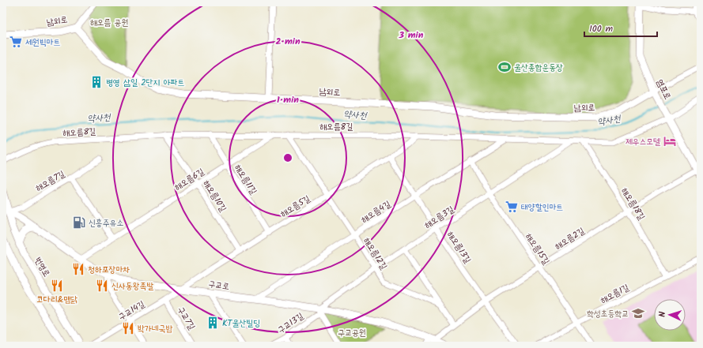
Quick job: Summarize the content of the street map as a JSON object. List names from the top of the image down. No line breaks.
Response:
{"streets":{"main road":["남외로","염포로","번영로","구교로"],"street":["해오름8길","해오름6길","해오름11길","해오름7길","해오름10길","해오름18길","해오름5길","해오름4길","해오름3길","해오름2길","해오름13길","해오름15길","해오름12길","해오름1길","구교14길","구교7길","구교13길"]},"crossings":[["남외로","염포로"],["염포로","해오름8길"],["염포로","해오름2길"],["해오름8길","해오름6길"],["해오름8길","해오름11길"],["해오름8길","해오름10길"],["해오름8길","해오름18길"],["해오름8길","해오름5길"],["해오름8길","해오름4길"],["해오름8길","해오름3길"],["해오름8길","해오름12길"],["해오름6길","해오름11길"],["해오름6길","해오름10길"],["해오름6길","구교로"],["해오름11길","해오름5길"],["해오름7길","번영로"],["해오름7길","구교로"],["해오름10길","해오름5길"],["해오름18길","해오름2길"],["해오름18길","해오름1길"],["해오름5길","해오름13길"],["해오름5길","해오름12길"],["해오름5길","구교로"],["해오름5길","구교14길"],["해오름4길","해오름13길"],["해오름4길","해오름15길"],["해오름4길","해오름12길"],["해오름4길","구교로"],["해오름3길","해오름13길"],["해오름3길","해오름15길"],["해오름3길","해오름12길"],["해오름3길","구교로"],["해오름3길","구교13길"],["해오름2길","해오름13길"],["해오름2길","해오름15길"],["해오름2길","구교로"],["해오름15길","해오름1길"],["번영로","구교로"],["구교로","구교14길"],["구교로","구교13길"],["구교14길","구교7길"]],"water":["약사천"],"parks":["해오름 공원","구교공원"],"places":{"supermarket":["세원빅마트","태양할인마트"],"sports":["울산종합운동장"],"building":["병영 삼일 2단지 아파트","KT울산빌딩"],"hotel":["제우스모텔"],"fuel station":["신흥주유소"],"restaurant":["청하포장마차","코다리&맵닭","신사동왕족발","박가네국밥"],"school or university":["학성초등학교"]},"scale_bar":"100 m","north":"left","rings":["3 min","2 min","1 min"]}
